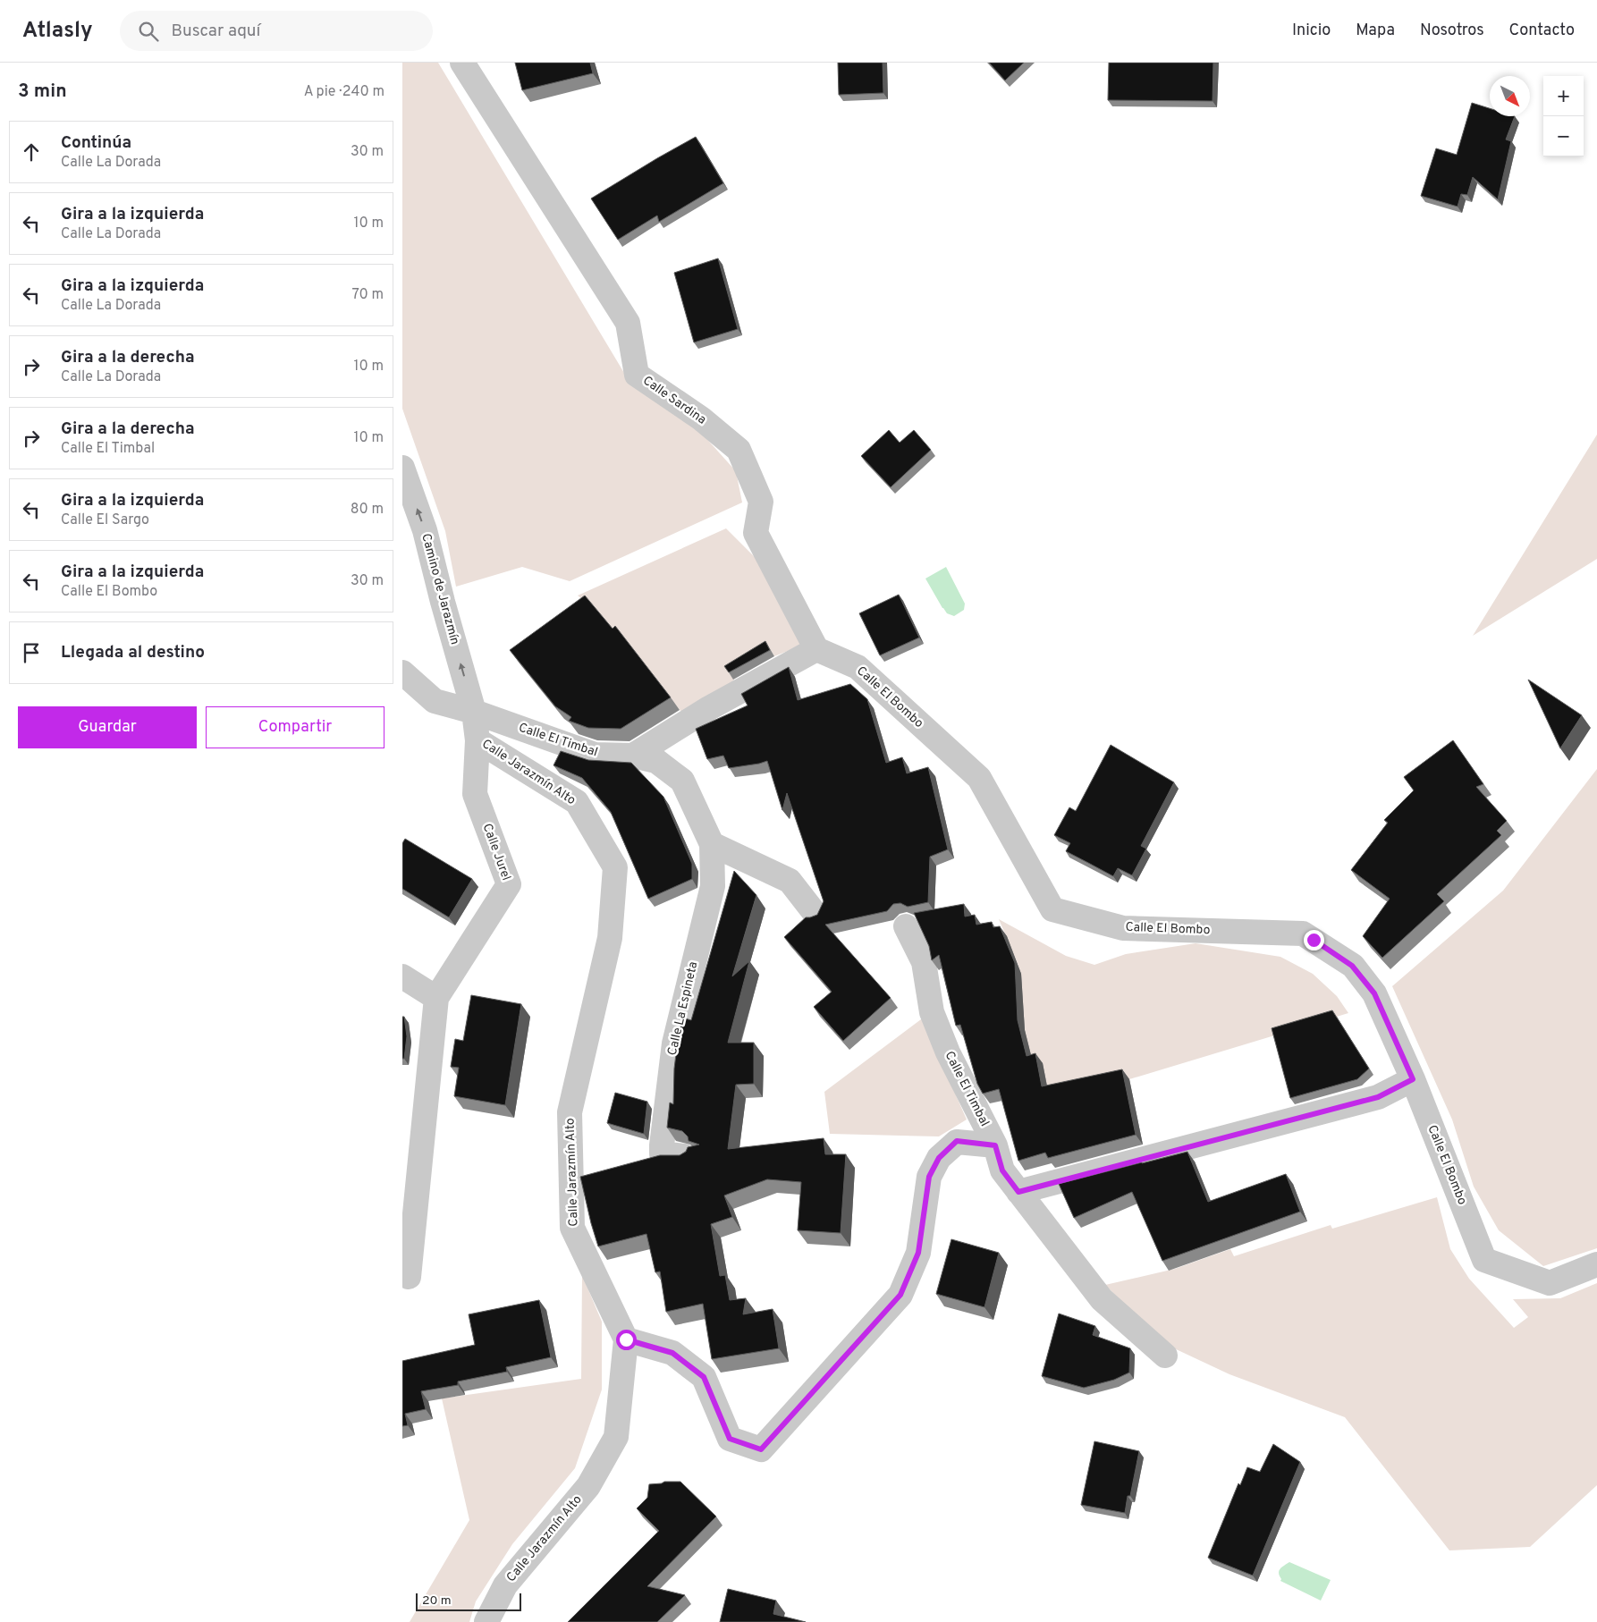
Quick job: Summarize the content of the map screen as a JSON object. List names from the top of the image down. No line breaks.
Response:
{"streets":{"street":["Calle Sardina","Camino de Jarazmín","Calle El Bombo","Calle El Timbal","Calle Jarazmín Alto","Calle Jurel","Calle La Espineta"]},"crossings":[["Calle Sardina","Calle El Bombo"],["Camino de Jarazmín","Calle El Timbal"],["Camino de Jarazmín","Calle Jarazmín Alto"],["Calle El Timbal","Calle Jarazmín Alto"],["Calle El Timbal","Calle La Espineta"],["Calle Jarazmín Alto","Calle Jurel"]],"one_way":["Camino de Jarazmín"],"scale_bar":"20 m","north":"bottom right","page":{"header":"Atlasly","search":"Buscar aquí","nav":["Inicio","Mapa","Nosotros","Contacto"],"heading":["3 min","A pie · 240 m"],"map_buttons":["+","−"],"list":[["Continúa","Calle La Dorada","30 m"],["Gira a la izquierda","Calle La Dorada","10 m"],["Gira a la izquierda","Calle La Dorada","70 m"],["Gira a la derecha","Calle La Dorada","10 m"],["Gira a la derecha","Calle El Timbal","10 m"],["Gira a la izquierda","Calle El Sargo","80 m"],["Gira a la izquierda","Calle El Bombo","30 m"],"Llegada al destino"],"buttons":["Guardar","Compartir"],"scale":"20 m"}}
